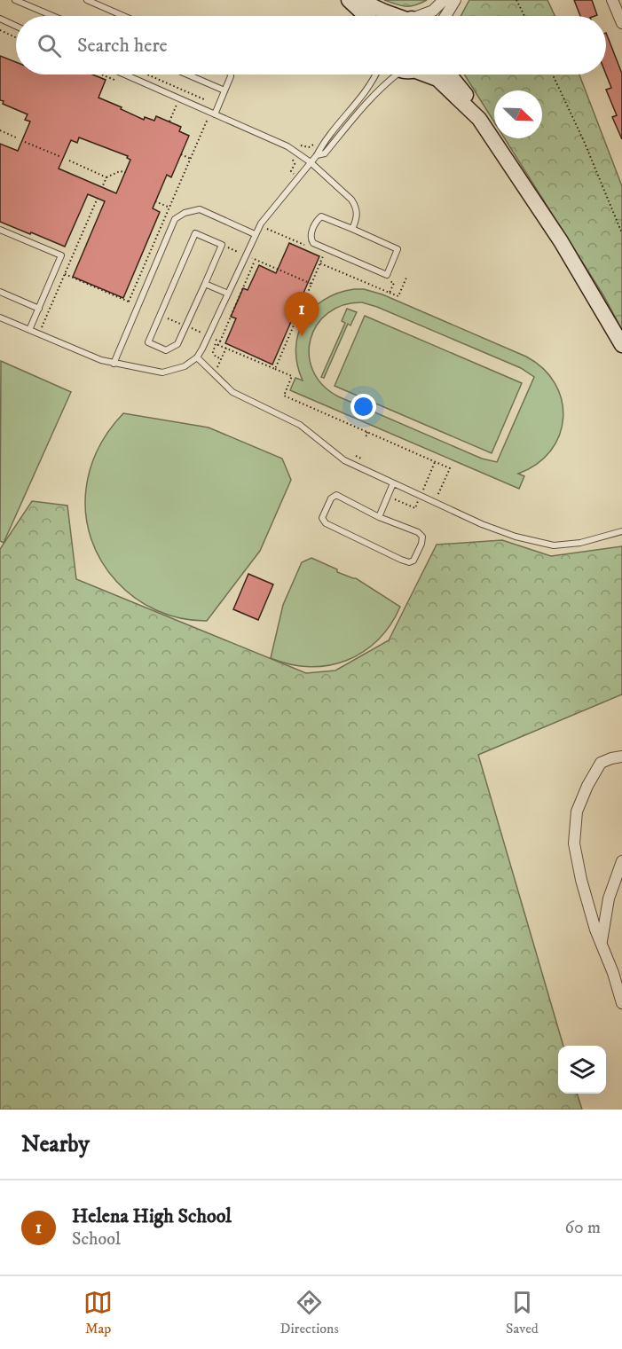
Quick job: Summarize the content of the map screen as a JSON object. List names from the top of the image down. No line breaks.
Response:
{"north":"bottom right","page":{"search":"Search here","pins":"1","heading":"Nearby","list":[{"mark":"1","name":"Helena High School","note":"School","value":"60 m"}],"nav":["Map","Directions","Saved"]}}
